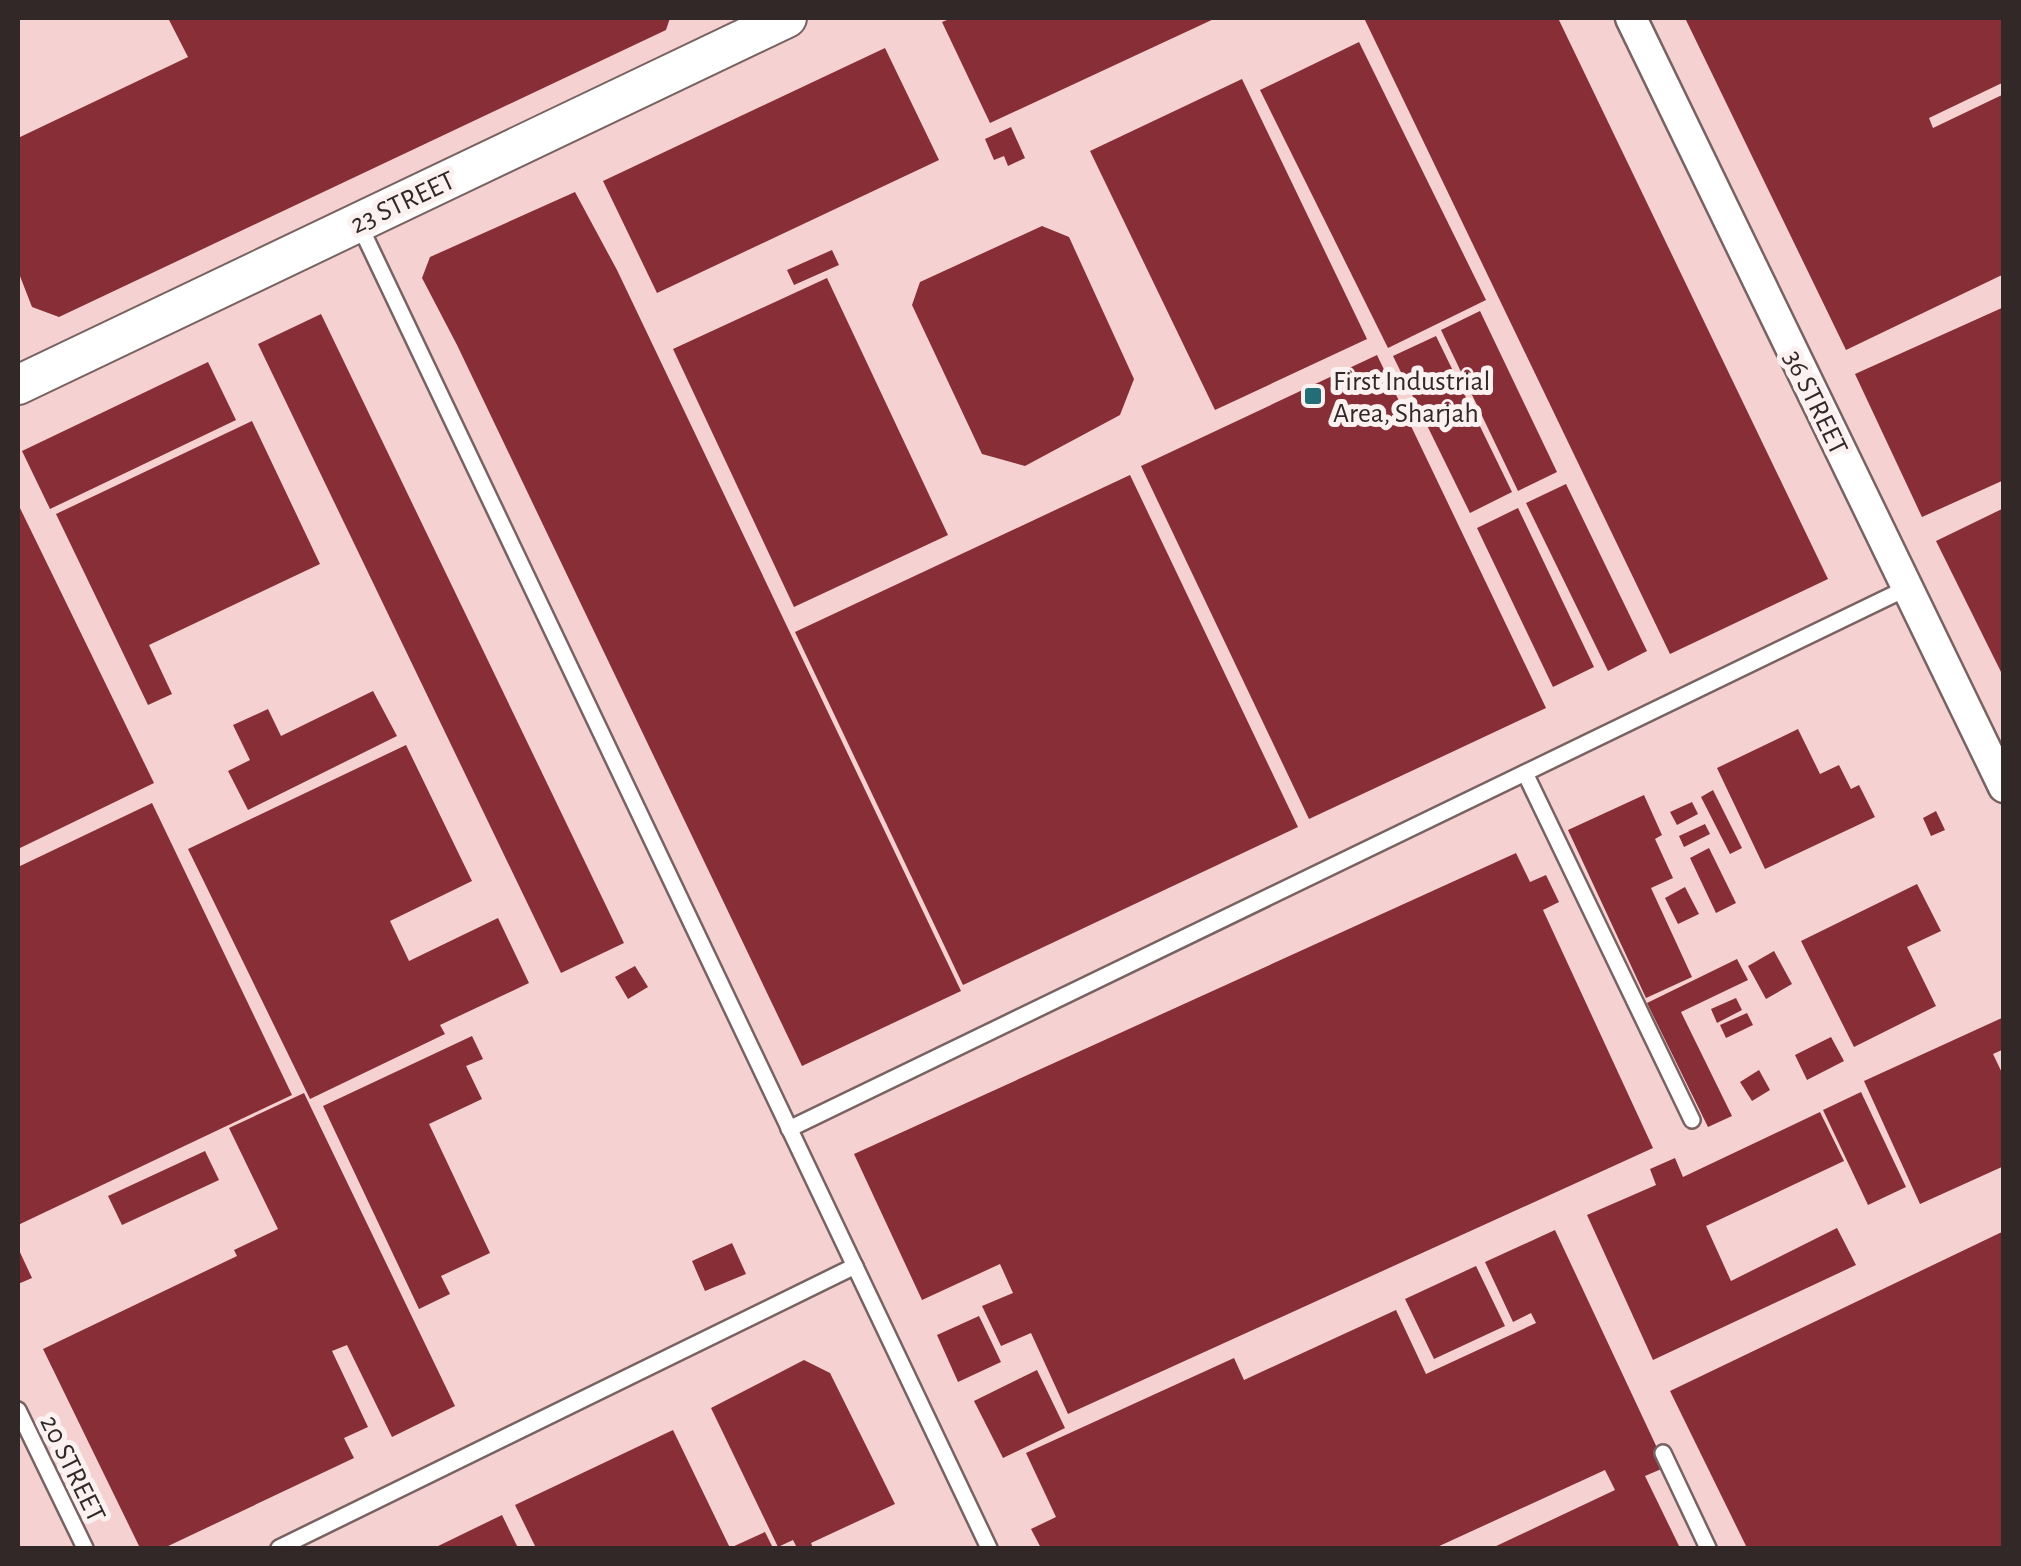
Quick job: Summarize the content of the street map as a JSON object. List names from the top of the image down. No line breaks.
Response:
{"streets":{"street":["23 STREET","36 STREET"],"lane":["20 STREET"]},"places":{"transit":["First Industrial Area, Sharjah"]}}
